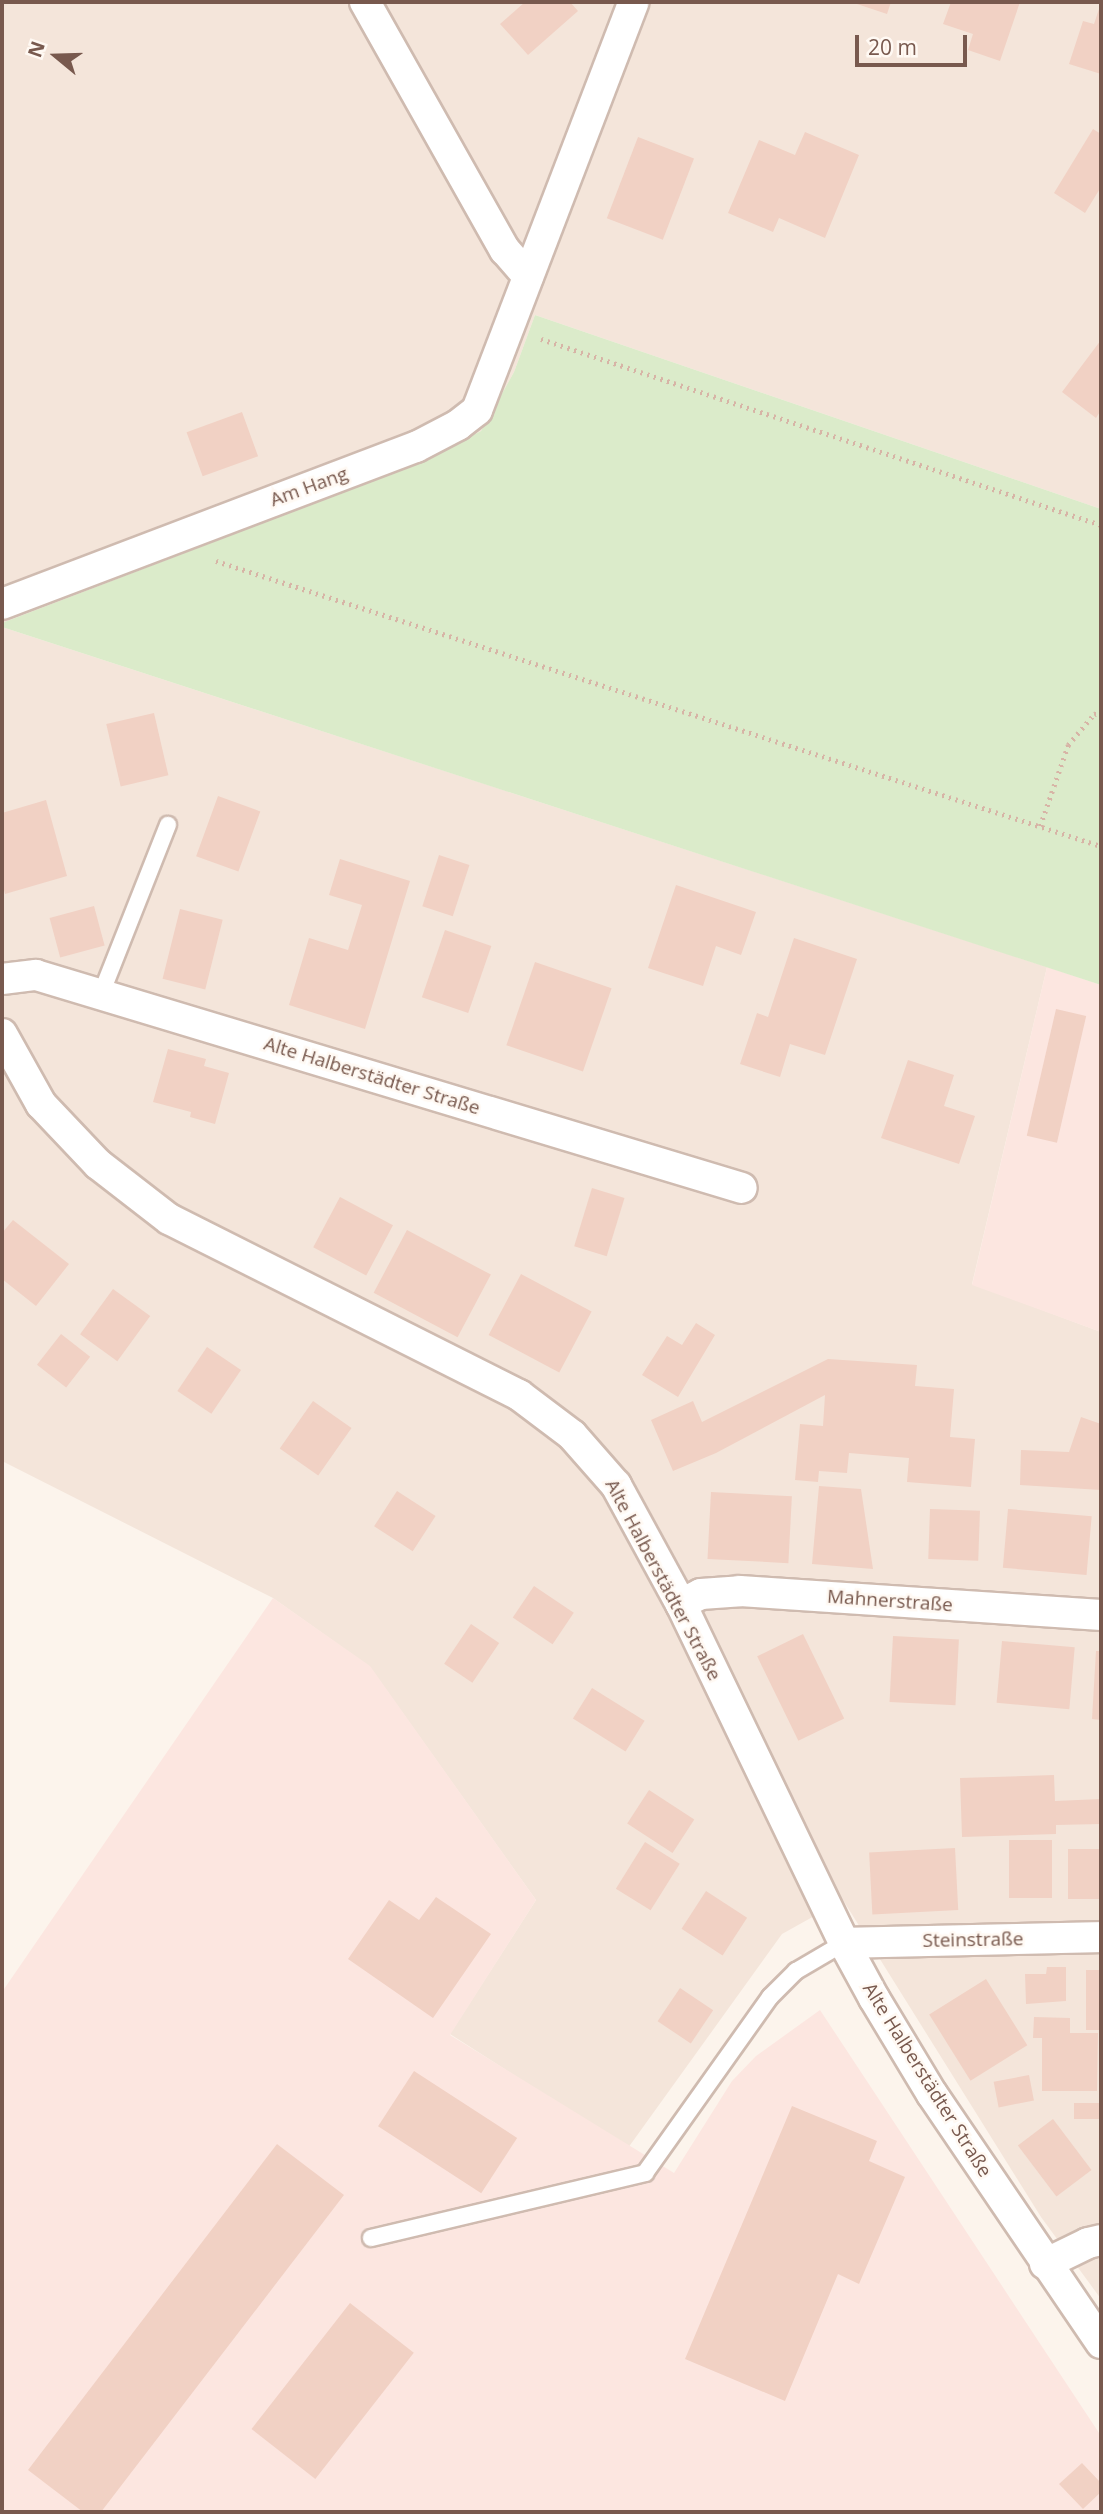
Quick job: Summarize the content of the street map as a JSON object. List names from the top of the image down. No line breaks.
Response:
{"streets":{"street":["Am Hang","Alte Halberstädter Straße","Mahnerstraße","Steinstraße"]},"crossings":[["Alte Halberstädter Straße","Mahnerstraße"],["Alte Halberstädter Straße","Steinstraße"]],"scale_bar":"20 m","north":"left"}
